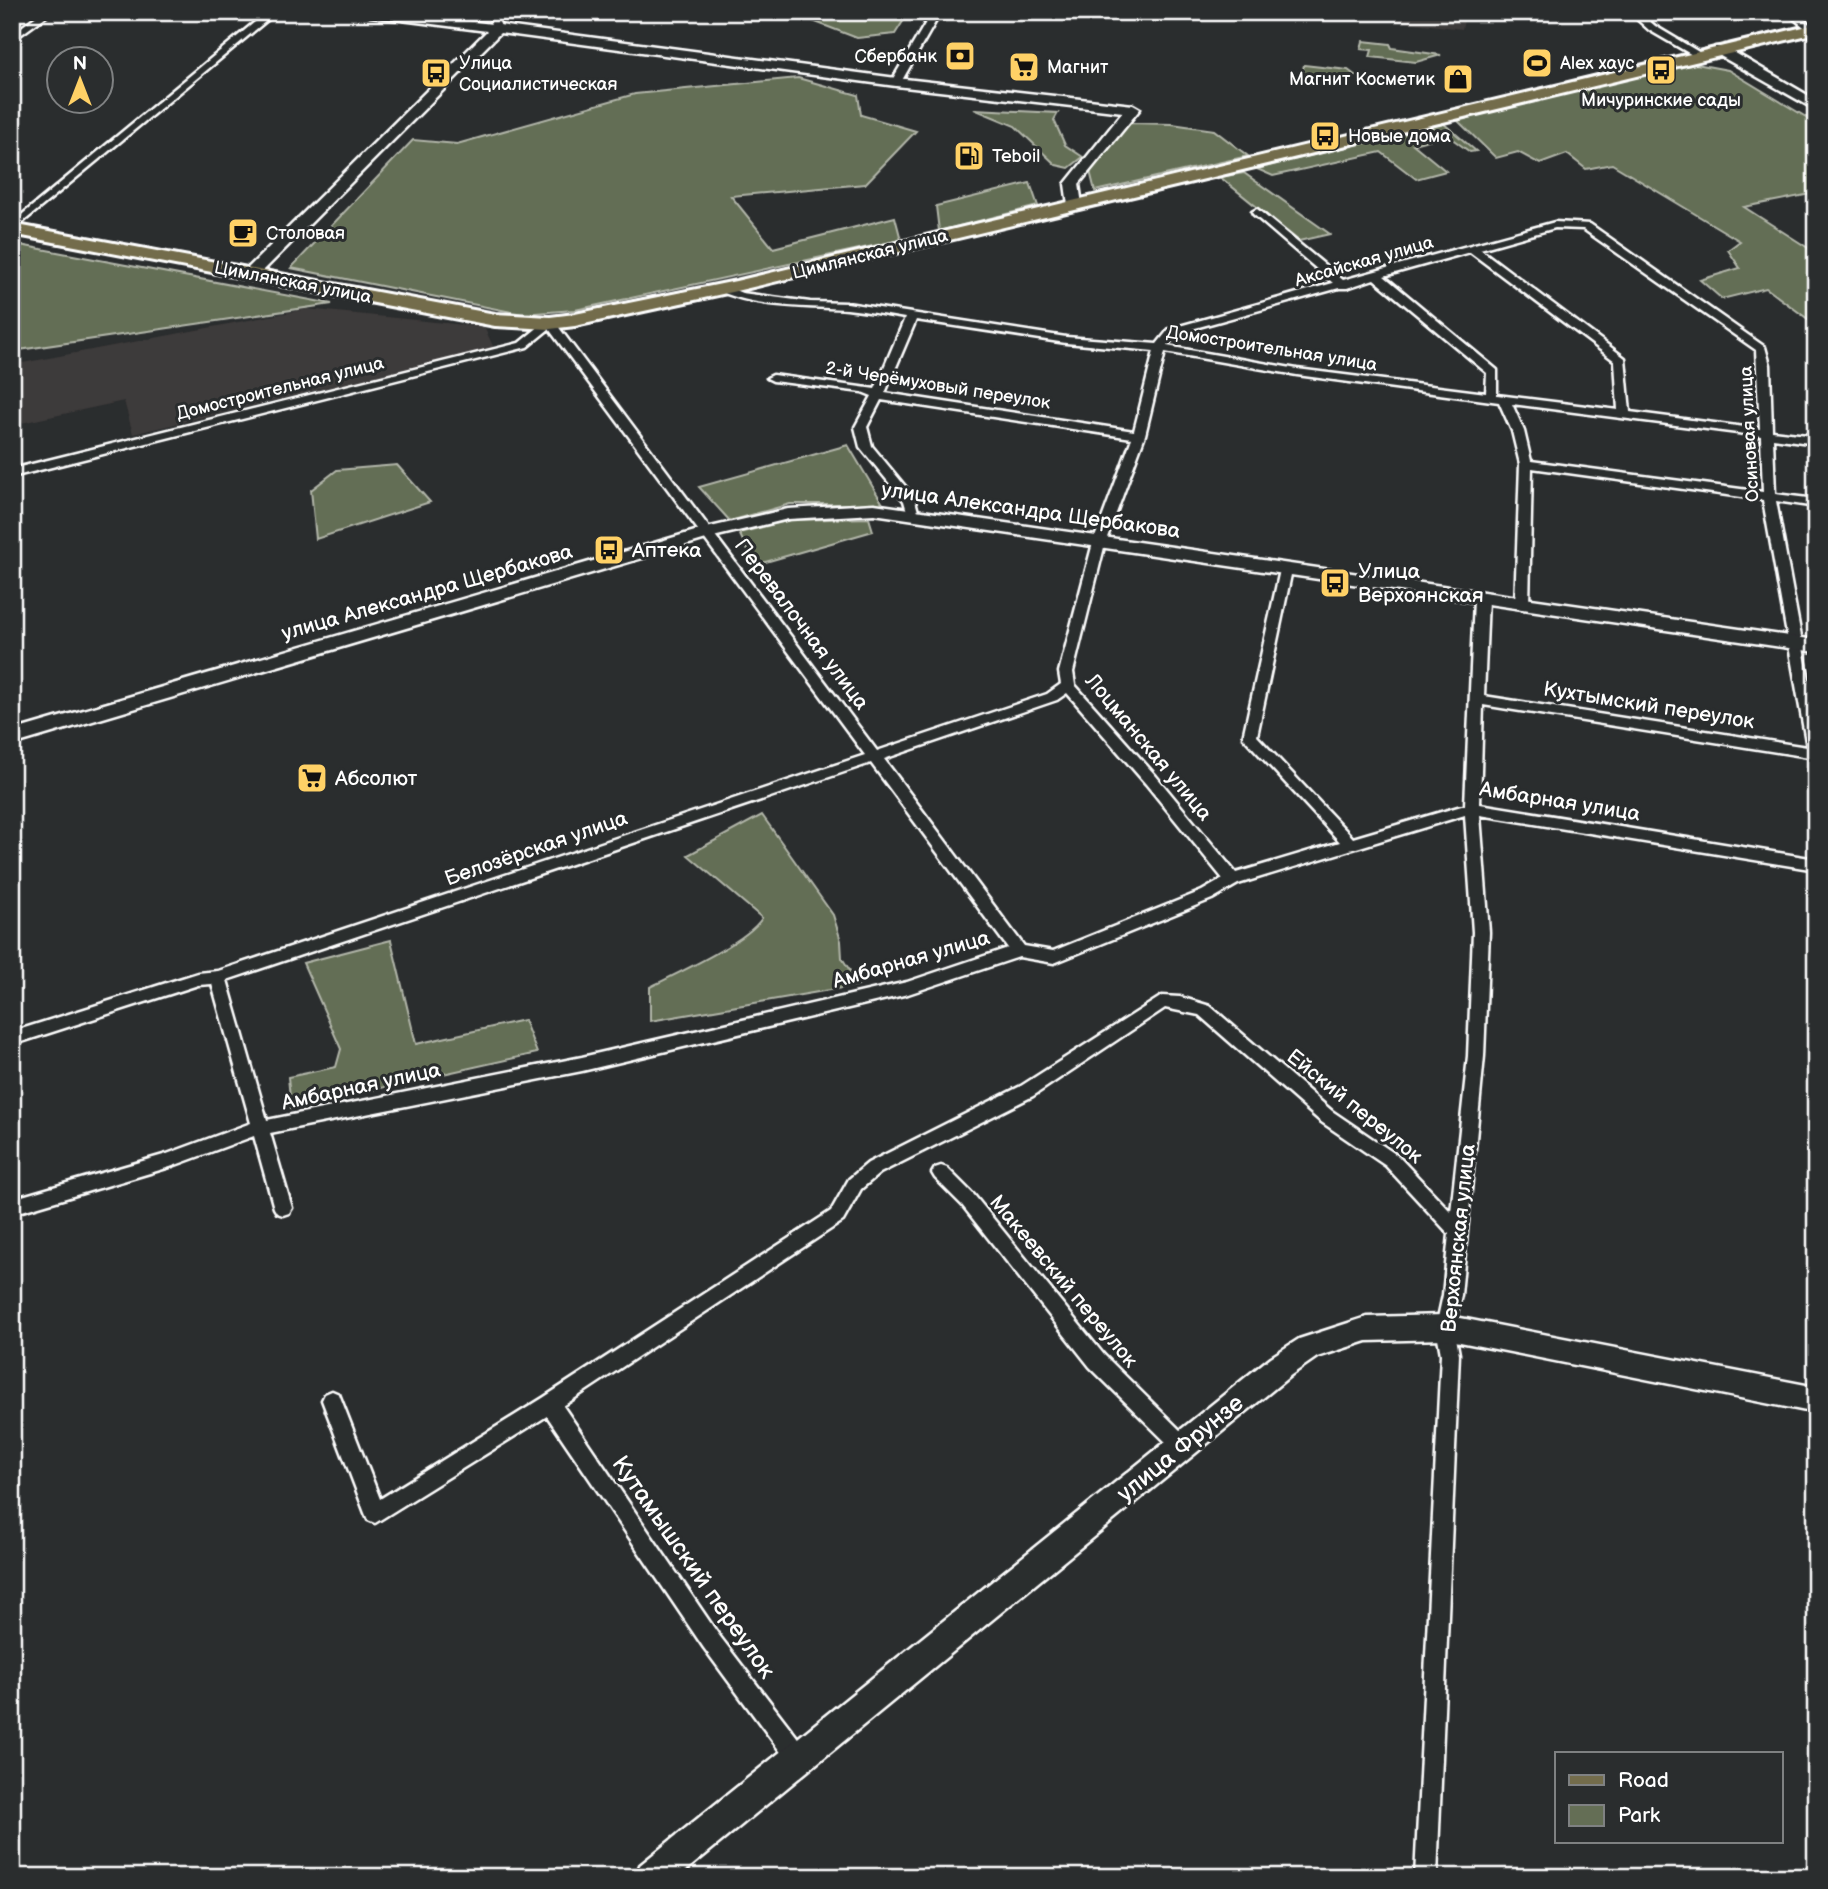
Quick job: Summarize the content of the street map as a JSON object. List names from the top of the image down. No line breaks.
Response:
{"streets":{"main road":["Цимлянская улица"],"street":["Аксайская улица","Домостроительная улица","2-й Черёмуховый переулок","Осиновая улица","улица Александра Щербакова","Перевалочная улица","Кухтымский переулок","Лоцманская улица","Амбарная улица","Белозёрская улица","Ейский переулок","Верхоянская улица","Макеевский переулок","улица Фрунзе","Кутамышский переулок"]},"crossings":[["Цимлянская улица","Домостроительная улица"],["Цимлянская улица","Перевалочная улица"],["Аксайская улица","Домостроительная улица"],["Аксайская улица","Осиновая улица"],["Аксайская улица","Лоцманская улица"],["Домостроительная улица","Осиновая улица"],["Домостроительная улица","Перевалочная улица"],["Домостроительная улица","Лоцманская улица"],["2-й Черёмуховый переулок","Лоцманская улица"],["Осиновая улица","улица Александра Щербакова"],["Осиновая улица","Кухтымский переулок"],["улица Александра Щербакова","Перевалочная улица"],["улица Александра Щербакова","Лоцманская улица"],["улица Александра Щербакова","Верхоянская улица"],["Перевалочная улица","Амбарная улица"],["Перевалочная улица","Белозёрская улица"],["Кухтымский переулок","Верхоянская улица"],["Лоцманская улица","Амбарная улица"],["Лоцманская улица","Белозёрская улица"],["Амбарная улица","Верхоянская улица"],["Ейский переулок","Верхоянская улица"],["Ейский переулок","Кутамышский переулок"],["Верхоянская улица","улица Фрунзе"],["Макеевский переулок","улица Фрунзе"],["улица Фрунзе","Кутамышский переулок"]],"places":{"bank":["Сбербанк"],"sports":["Alex хаус"],"supermarket":["Магнит","Абсолют"],"bus stop":["Мичуринские сады","Улица Социалистическая","Новые дома","Аптека","Улица Верхоянская"],"shop":["Магнит Косметик"],"fuel station":["Teboil"],"cafe":["Столовая"]},"legend":["Road","Park"],"north":"top"}
